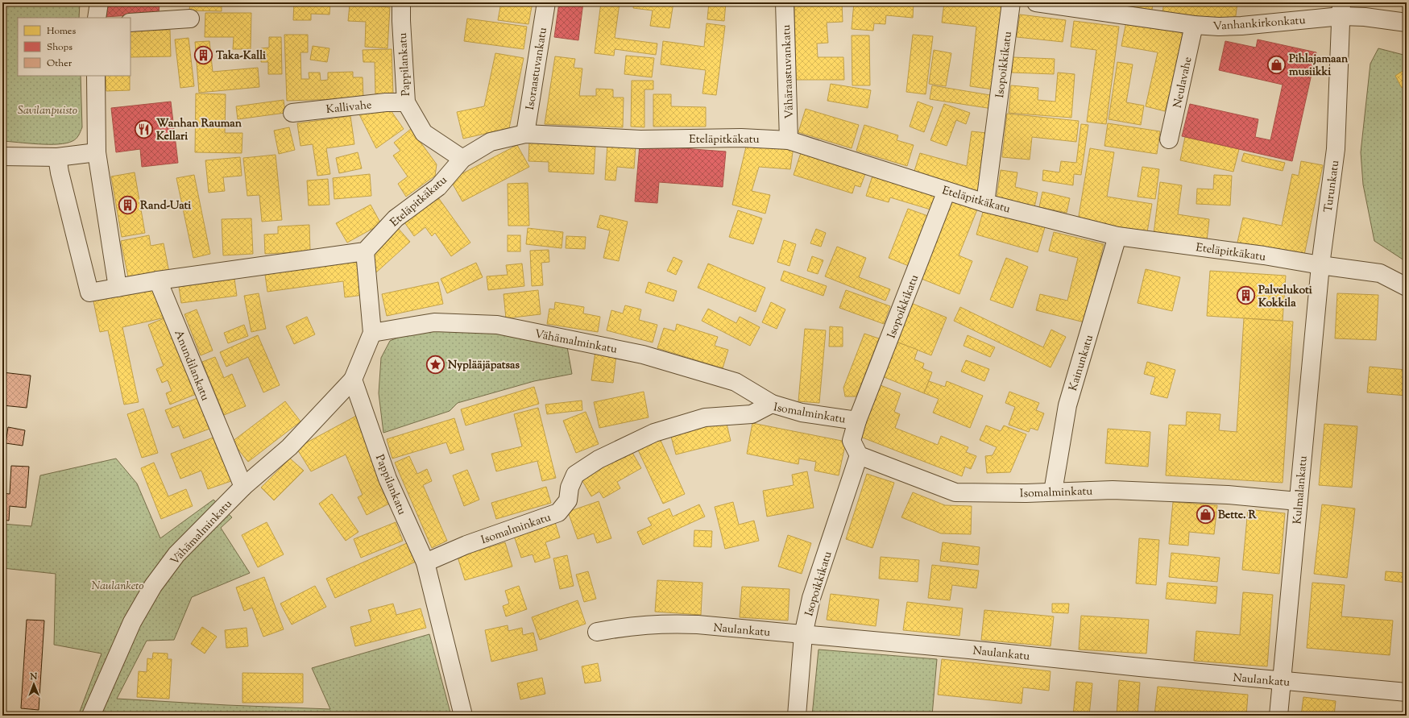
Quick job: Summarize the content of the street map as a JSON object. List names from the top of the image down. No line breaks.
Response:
{"streets":{"street":["Vanhankirkonkatu","Pappilankatu","Isopoikkikatu","Isoraastuvankatu","Vähäraastuvankatu","Neulavahe","Kallivahe","Eteläpitkäkatu","Turunkatu","Vähämalminkatu","Kainunkatu","Anundilankatu","Isomalminkatu","Kulmalankatu","Naulankatu"]},"crossings":[["Vanhankirkonkatu","Neulavahe"],["Vanhankirkonkatu","Turunkatu"],["Pappilankatu","Kallivahe"],["Pappilankatu","Eteläpitkäkatu"],["Pappilankatu","Vähämalminkatu"],["Pappilankatu","Isomalminkatu"],["Isopoikkikatu","Eteläpitkäkatu"],["Isopoikkikatu","Isomalminkatu"],["Isopoikkikatu","Naulankatu"],["Isoraastuvankatu","Eteläpitkäkatu"],["Vähäraastuvankatu","Eteläpitkäkatu"],["Eteläpitkäkatu","Turunkatu"],["Eteläpitkäkatu","Kainunkatu"],["Eteläpitkäkatu","Kulmalankatu"],["Turunkatu","Kulmalankatu"],["Vähämalminkatu","Anundilankatu"],["Vähämalminkatu","Isomalminkatu"],["Kainunkatu","Isomalminkatu"],["Isomalminkatu","Kulmalankatu"],["Kulmalankatu","Naulankatu"]],"parks":["Savilanpuisto","Naulanketo"],"places":{"building":["Taka-Kalli","Rand-Uati","Palvelukoti Kokkila"],"shop":["Pihlajamaan musiikki","Bette. R"],"restaurant":["Wanhan Rauman Kellari"],"place":["Nyplääjäpatsas"]},"legend":["Homes","Shops","Other"],"north":"top"}
